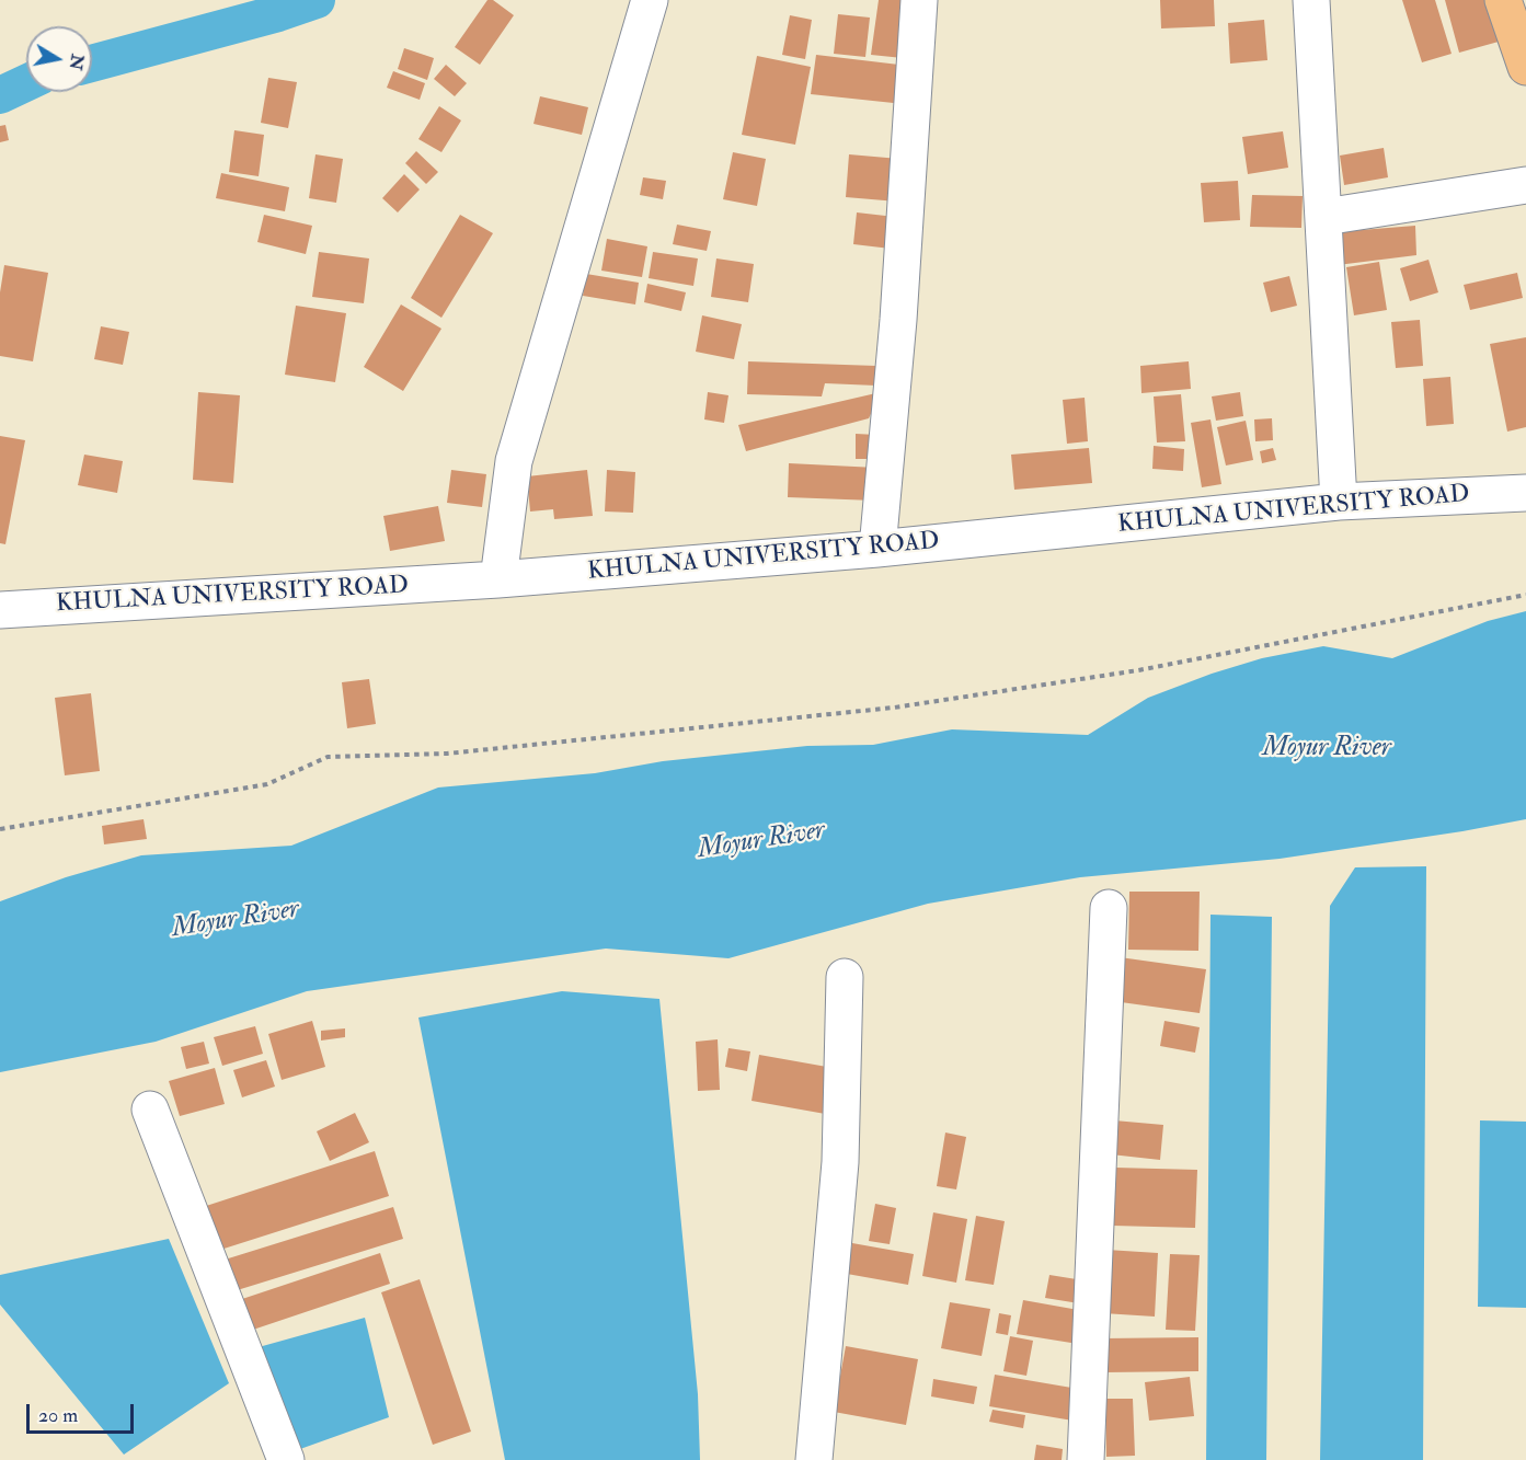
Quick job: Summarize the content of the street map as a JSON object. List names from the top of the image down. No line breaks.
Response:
{"streets":{"street":["KHULNA UNIVERSITY ROAD"]},"water":["Moyur River"],"scale_bar":"20 m","north":"right"}
